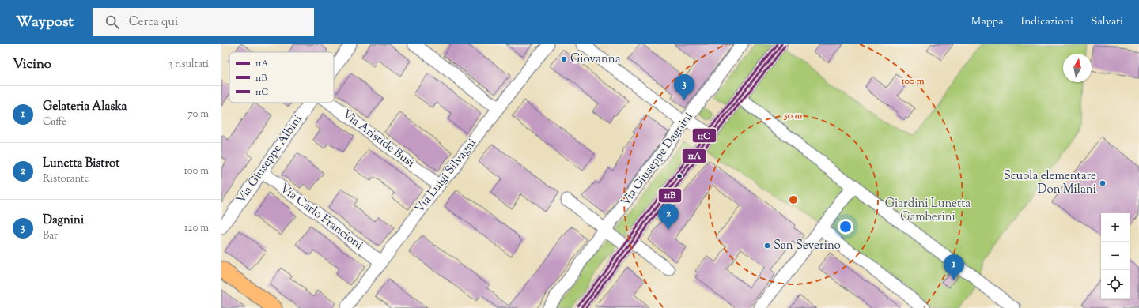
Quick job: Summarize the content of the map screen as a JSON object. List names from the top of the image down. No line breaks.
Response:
{"streets":{"street":["Via Aristide Busi","Via Giuseppe Albini","Via Giuseppe Dagnini","Via Luigi Silvagni","Via Carlo Francioni"]},"crossings":[["Via Aristide Busi","Via Luigi Silvagni"],["Via Giuseppe Albini","Via Carlo Francioni"],["Via Luigi Silvagni","Via Carlo Francioni"]],"parks":["Giardini Lunetta Gamberini"],"places":["Giovanna","Scuola elementare Don Milani","San Severino"],"lines":["transit line 11A","transit line 11C","transit line 11B"],"legend":["11A","11B","11C"],"north":"top","page":{"header":"Waypost","search":"Cerca qui","nav":["Mappa","Indicazioni","Salvati"],"heading":["Vicino","3 risultati"],"pins":["3","2","1"],"list":[{"mark":"1","name":"Gelateria Alaska","note":"Caffè","value":"70 m"},{"mark":"2","name":"Lunetta Bistrot","note":"Ristorante","value":"100 m"},{"mark":"3","name":"Dagnini","note":"Bar","value":"120 m"}],"map_buttons":["+","−"]},"rings":["100 m","50 m"]}
